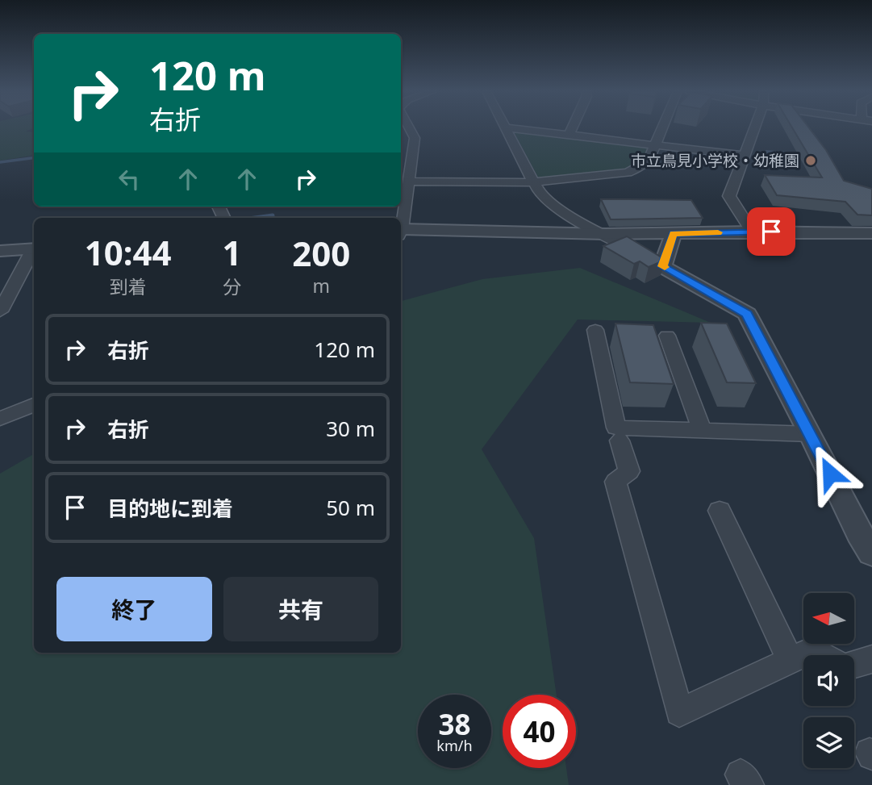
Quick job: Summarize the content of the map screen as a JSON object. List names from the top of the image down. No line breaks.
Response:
{"places":["市立鳥見小学校・幼稚園"],"north":"left","page":{"turn":["120 m","右折"],"eta":["10:44","到着","1","分","200","m"],"list":[{"name":"右折","value":"120 m"},{"name":"右折","value":"30 m"},{"name":"目的地に到着","value":"50 m"}],"buttons":["終了","共有"],"speed":"38 km/h","limit":"40"}}
